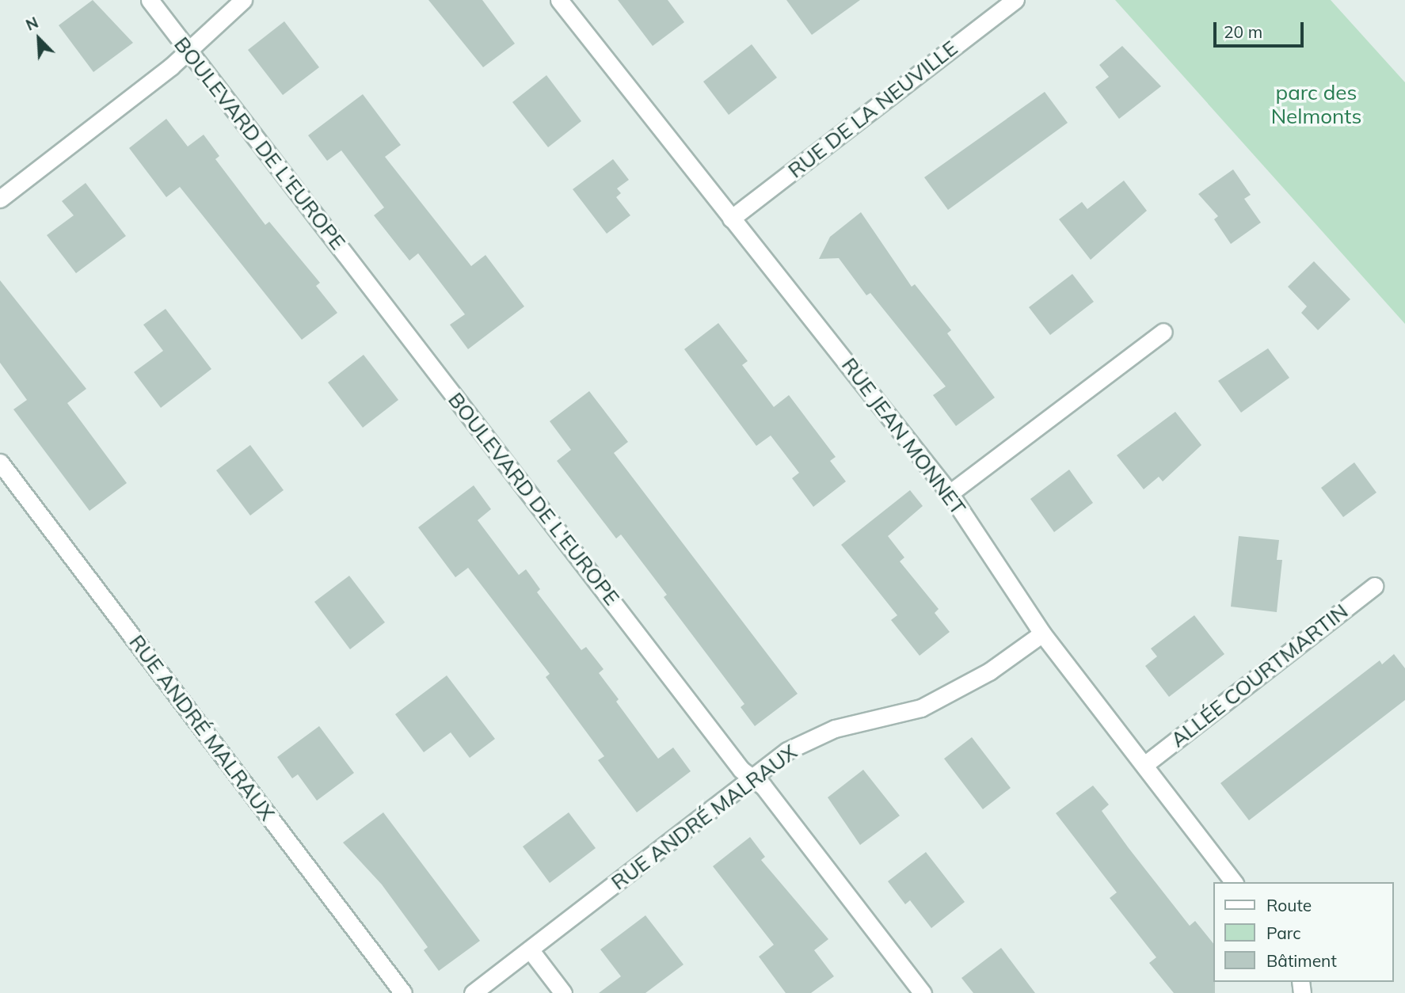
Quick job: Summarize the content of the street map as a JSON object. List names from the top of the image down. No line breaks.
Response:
{"streets":{"street":["RUE DE LA NEUVILLE","BOULEVARD DE L'EUROPE","RUE JEAN MONNET","ALLÉE COURTMARTIN","RUE ANDRÉ MALRAUX"]},"crossings":[["RUE DE LA NEUVILLE","RUE JEAN MONNET"],["BOULEVARD DE L'EUROPE","RUE ANDRÉ MALRAUX"],["RUE JEAN MONNET","ALLÉE COURTMARTIN"],["RUE JEAN MONNET","RUE ANDRÉ MALRAUX"]],"parks":["parc des Nelmonts"],"legend":["Route","Parc","Bâtiment"],"scale_bar":"20 m","north":"top left"}
